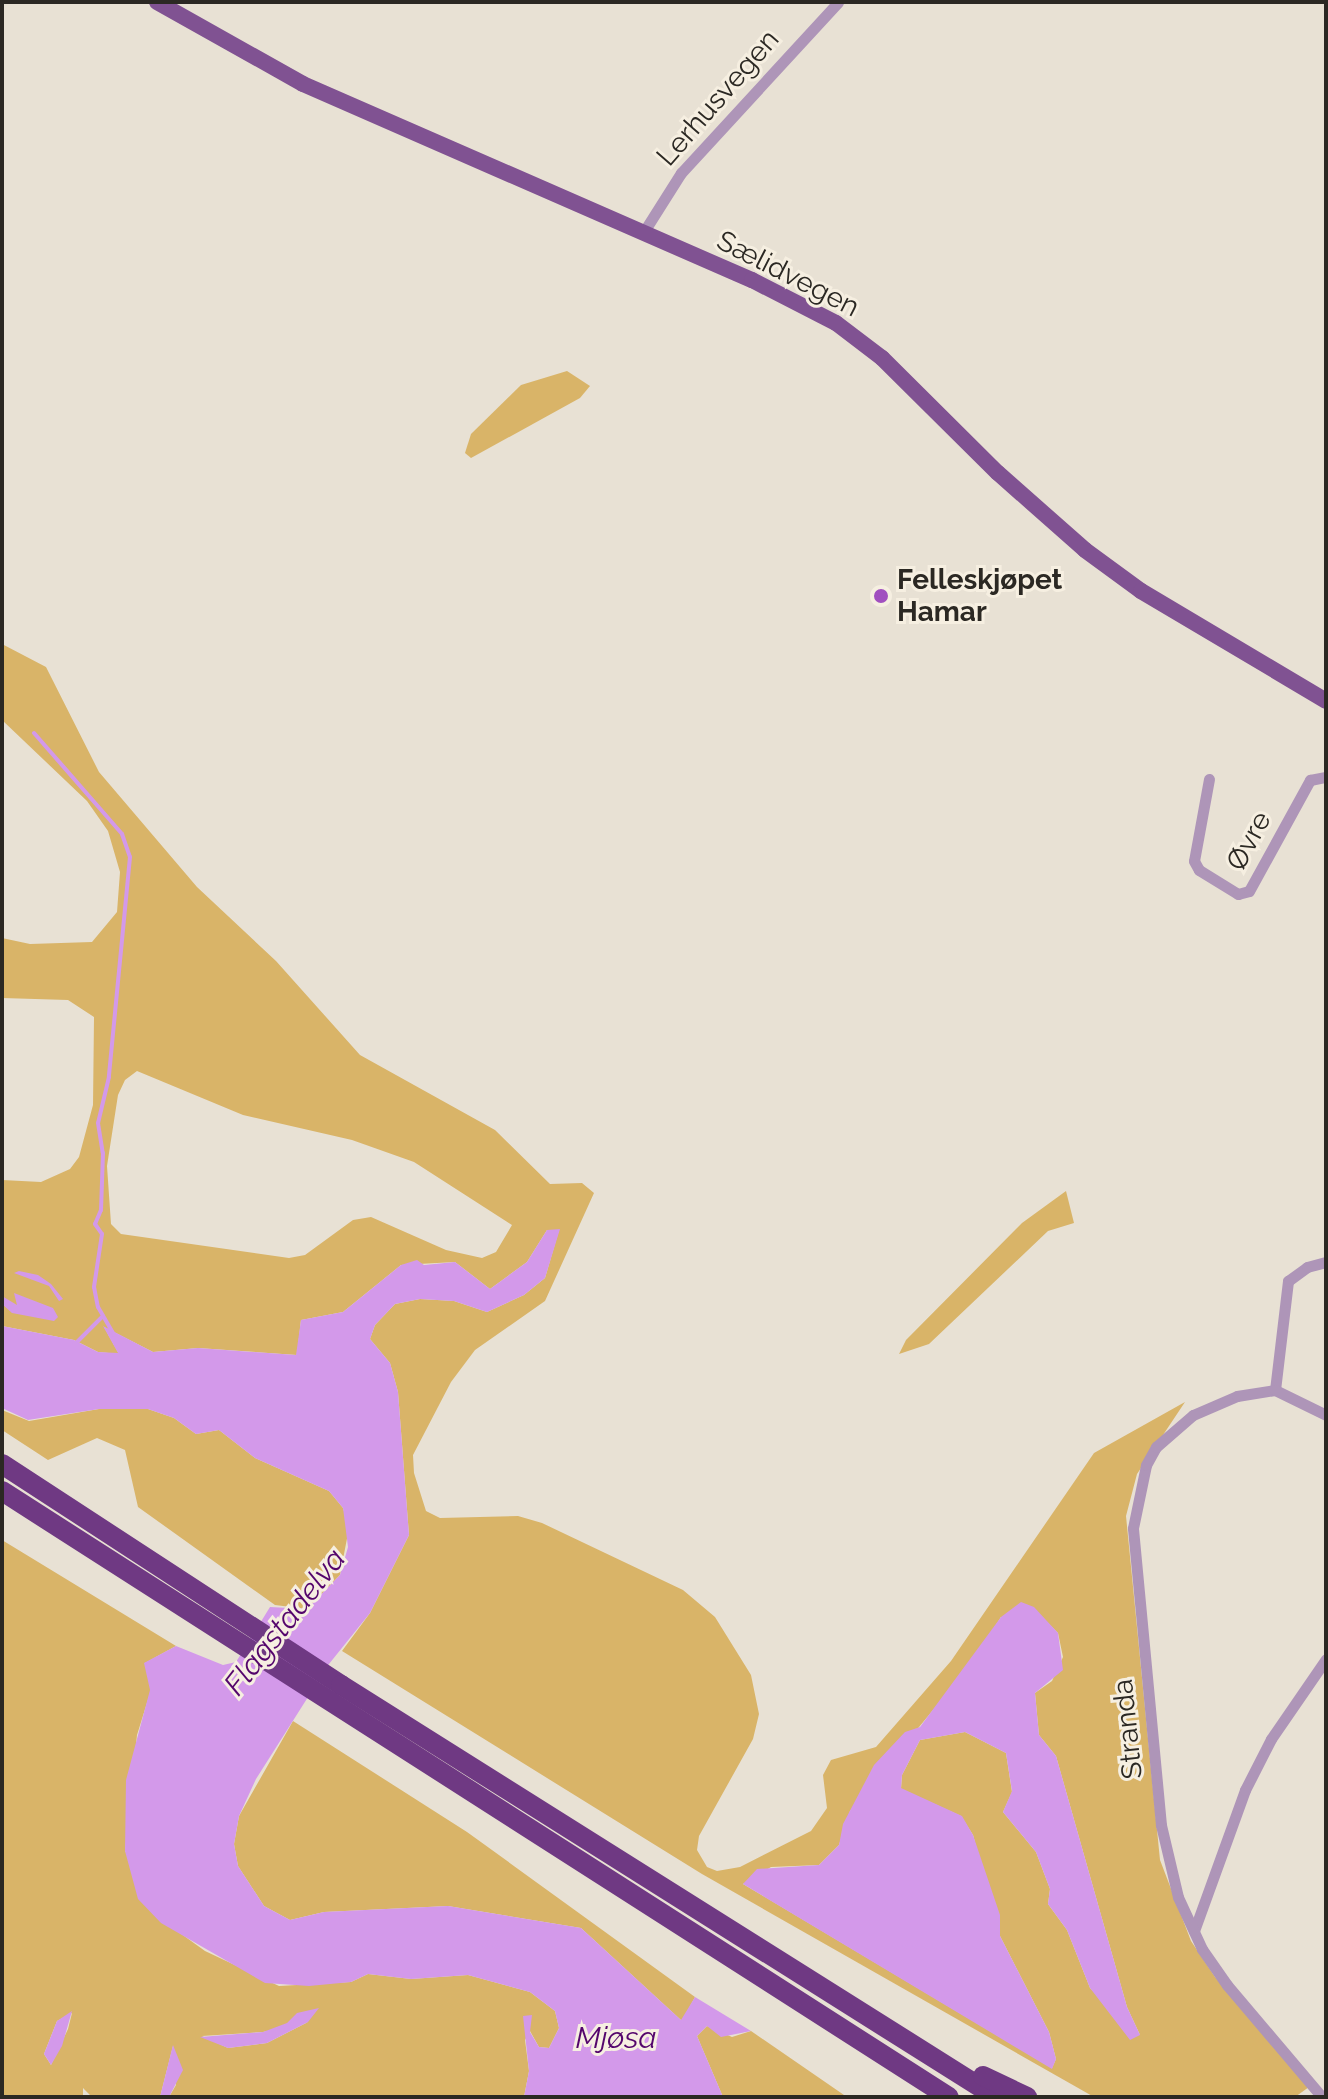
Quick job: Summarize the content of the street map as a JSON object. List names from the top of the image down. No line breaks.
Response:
{"streets":{"main road":["Sælidvegen"],"street":["Lerhusvegen","Øvre","Stranda"]},"crossings":[["Lerhusvegen","Sælidvegen"]],"water":["Flagstadelva","Mjøsa"],"places":["Felleskjøpet Hamar"]}
